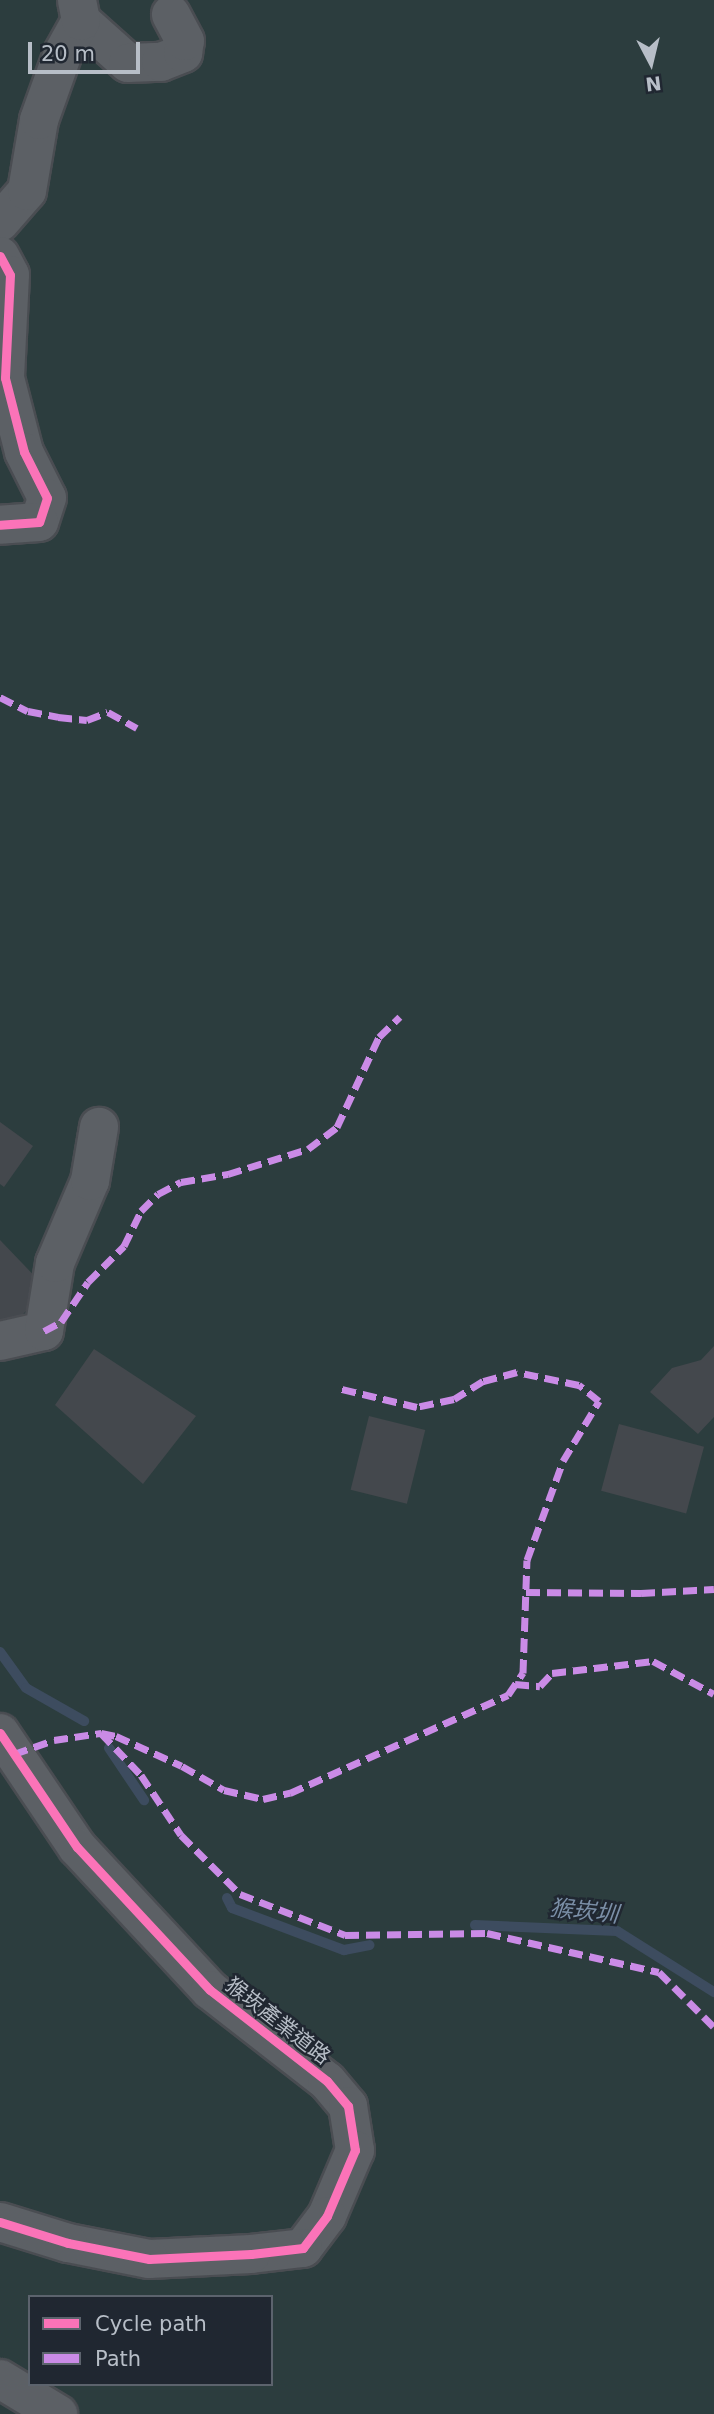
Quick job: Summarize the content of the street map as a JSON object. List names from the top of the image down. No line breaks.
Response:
{"streets":{"street":["猴崁產業道路"]},"water":["猴崁圳"],"legend":["Cycle path","Path"],"scale_bar":"20 m","north":"bottom"}
